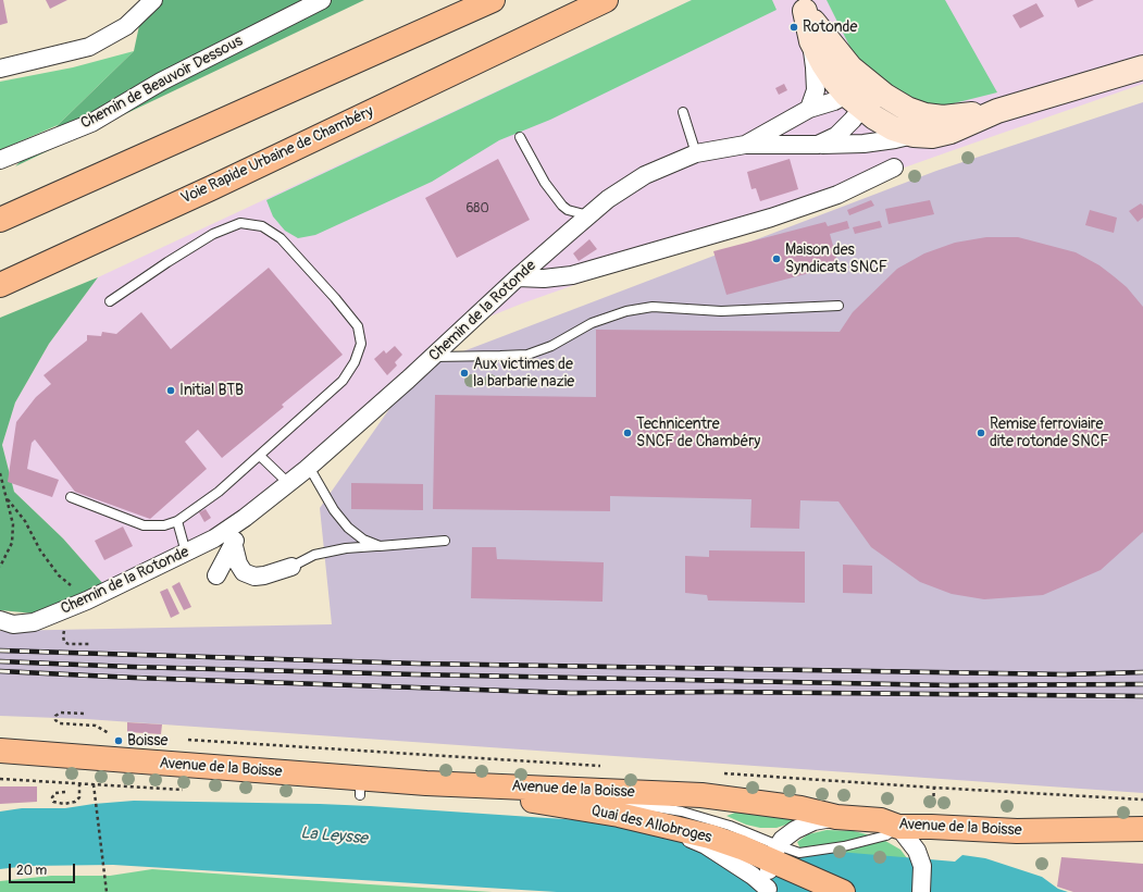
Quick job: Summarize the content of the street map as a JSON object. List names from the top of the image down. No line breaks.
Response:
{"streets":{"main road":["Voie Rapide Urbaine de Chambéry","Chemin de la Rotonde","Avenue de la Boisse","Quai des Allobroges"],"street":["Chemin de Beauvoir Dessous"]},"crossings":[["Avenue de la Boisse","Quai des Allobroges"]],"water":["La Leysse"],"places":["Rotonde","Maison des Syndicats SNCF","Aux victimes de la barbarie nazie","Initial BTB","Technicentre SNCF de Chambéry","Remise ferroviaire dite rotonde SNCF","Boisse"],"house_numbers":["680"],"scale_bar":"20 m"}
